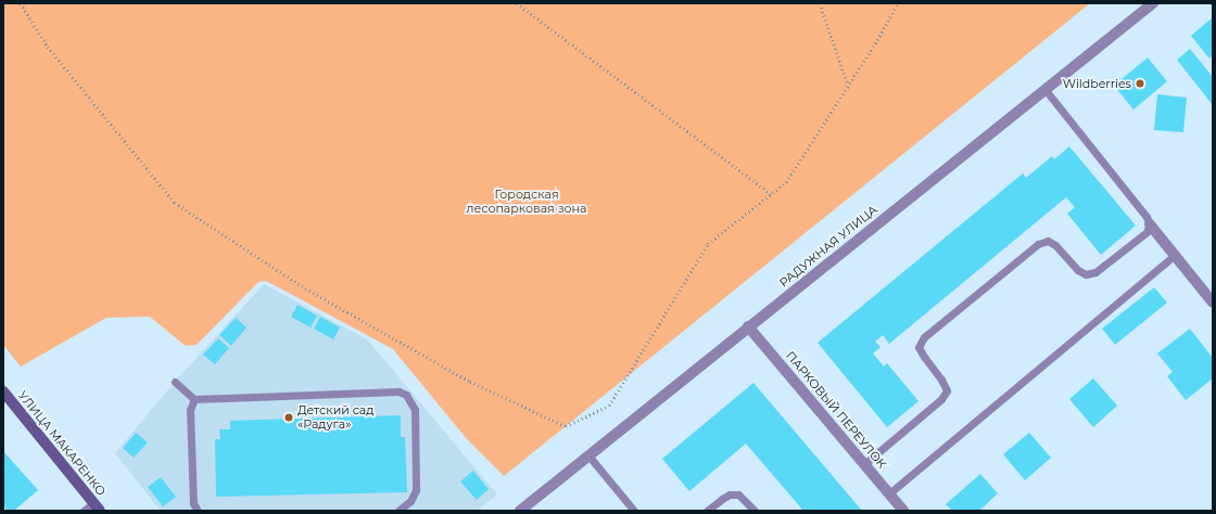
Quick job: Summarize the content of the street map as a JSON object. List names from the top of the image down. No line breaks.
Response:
{"streets":{"street":["РАДУЖНАЯ УЛИЦА","ПАРКОВЫЙ ПЕРЕУЛОК","УЛИЦА МАКАРЕНКО"]},"crossings":[["РАДУЖНАЯ УЛИЦА","ПАРКОВЫЙ ПЕРЕУЛОК"]],"parks":["Городская лесопарковая зона"],"places":["Wildberries","Детский сад «Радуга»"]}
